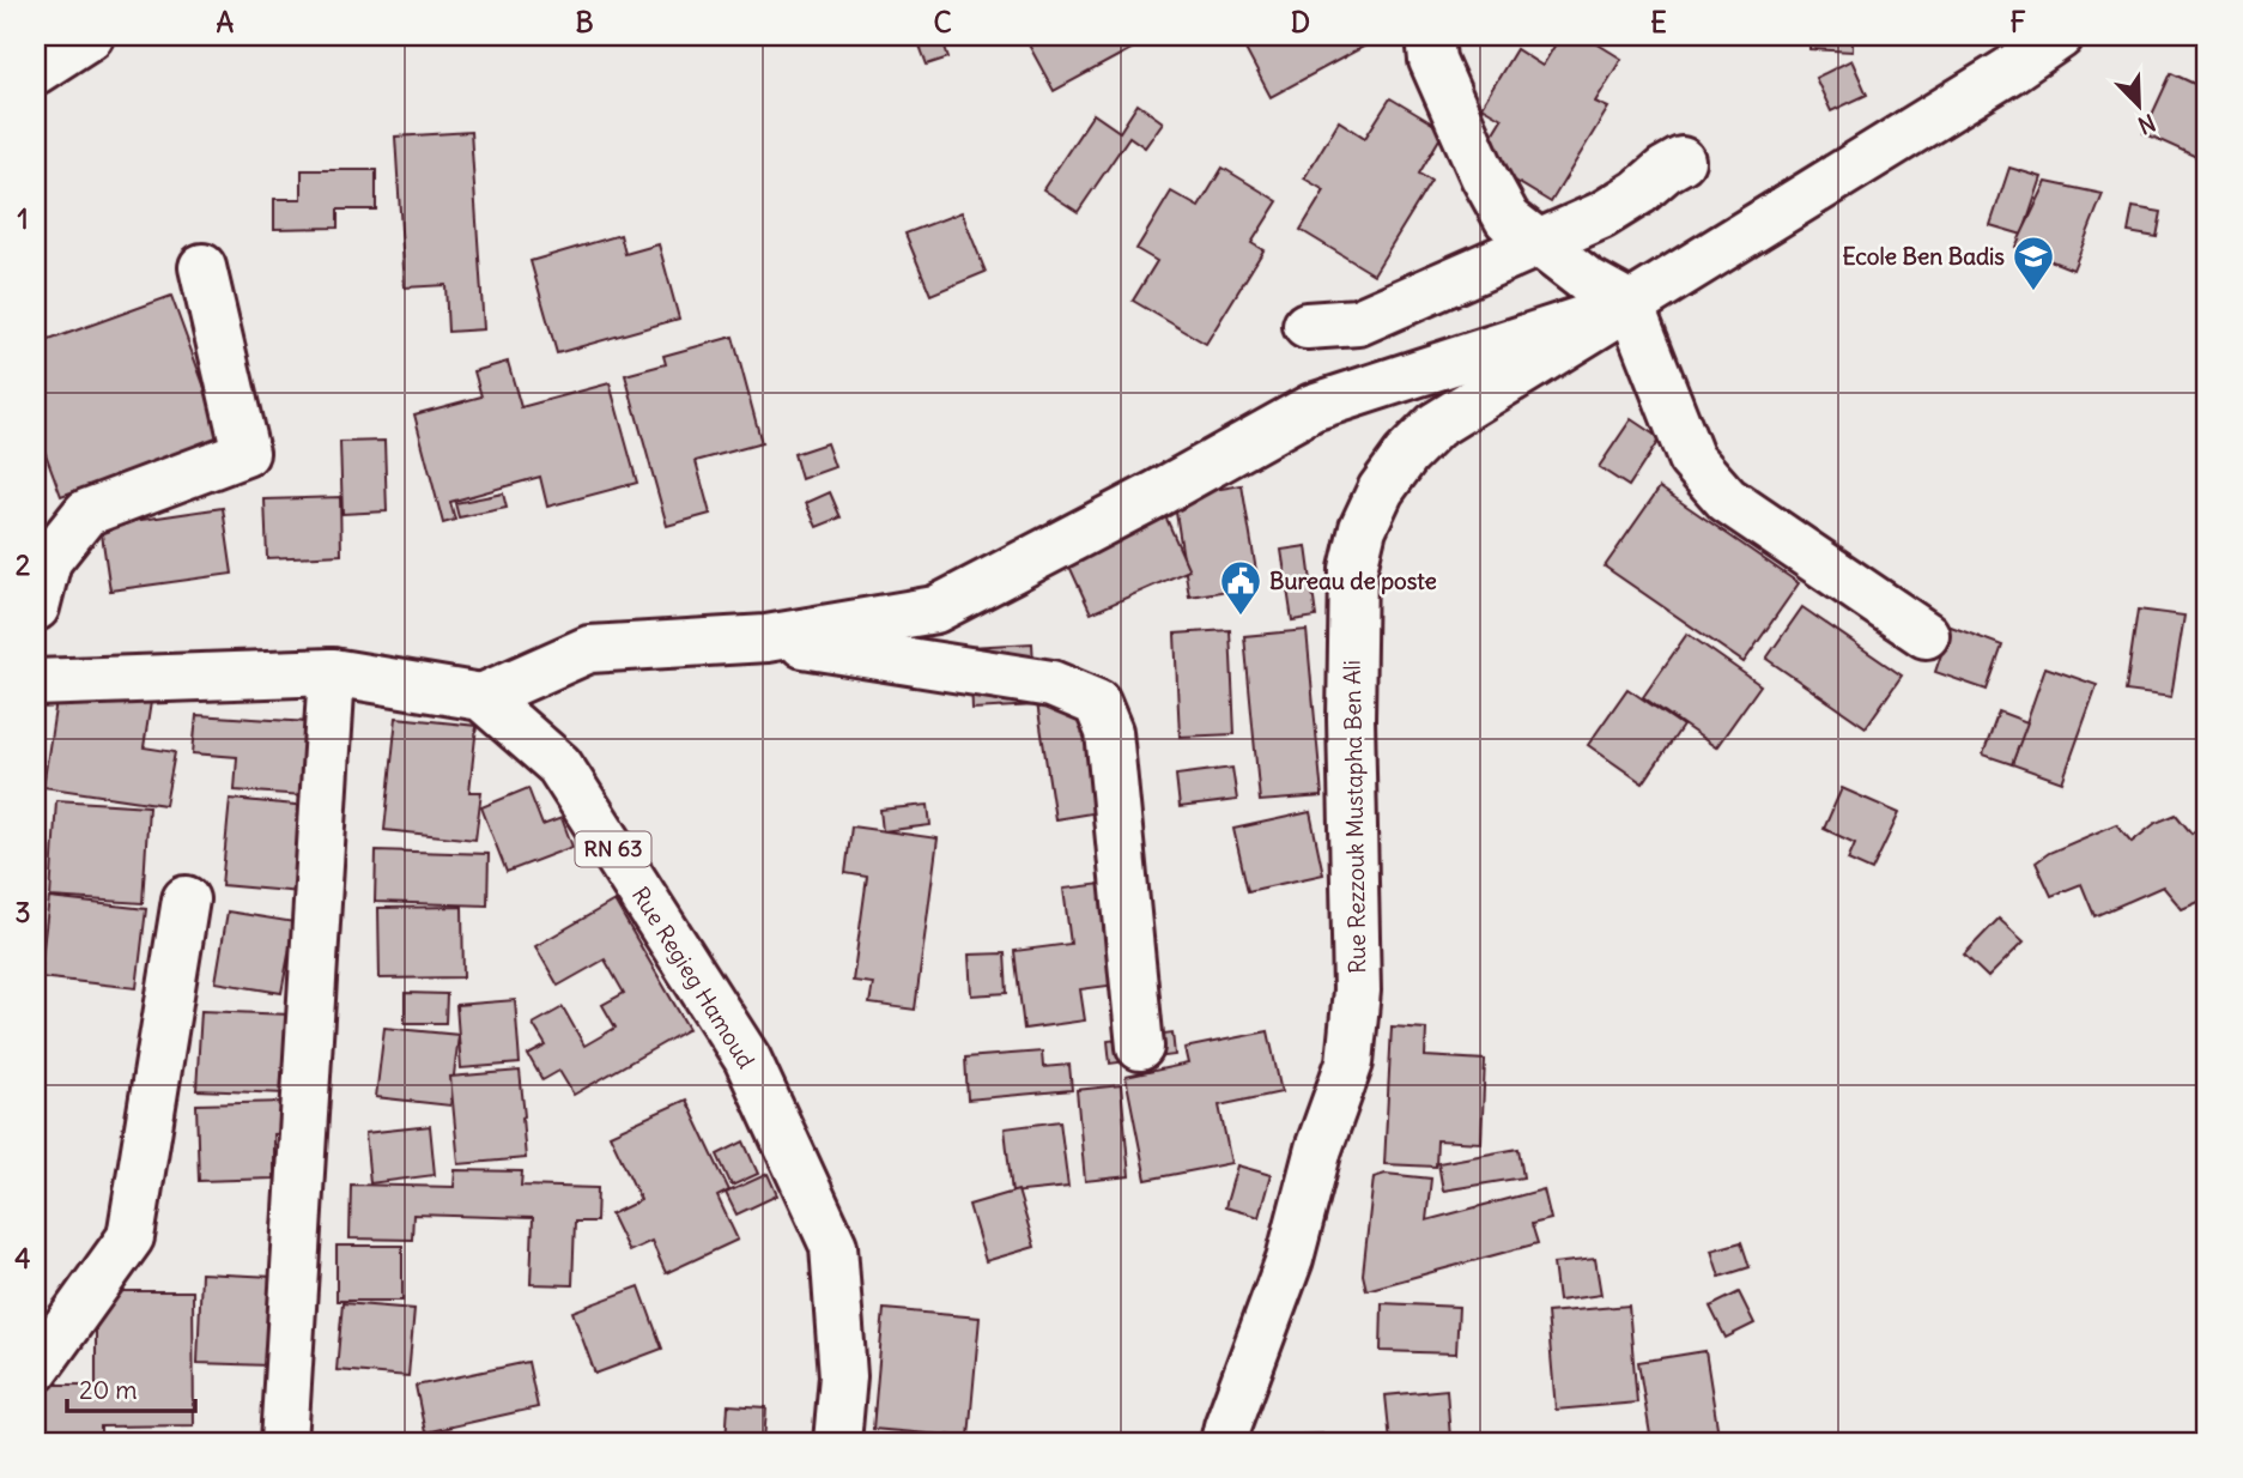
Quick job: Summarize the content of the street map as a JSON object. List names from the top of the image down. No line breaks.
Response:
{"streets":{"street":["Rue Rezzouk Mustapha Ben Ali","RN 63","Rue Regieg Hamoud"]},"places":{"school or university":["Ecole Ben Badis"],"public building":["Bureau de poste"]},"scale_bar":"20 m","north":"bottom right","grid":{"columns":["A","B","C","D","E","F"],"rows":["1","2","3","4"]}}
